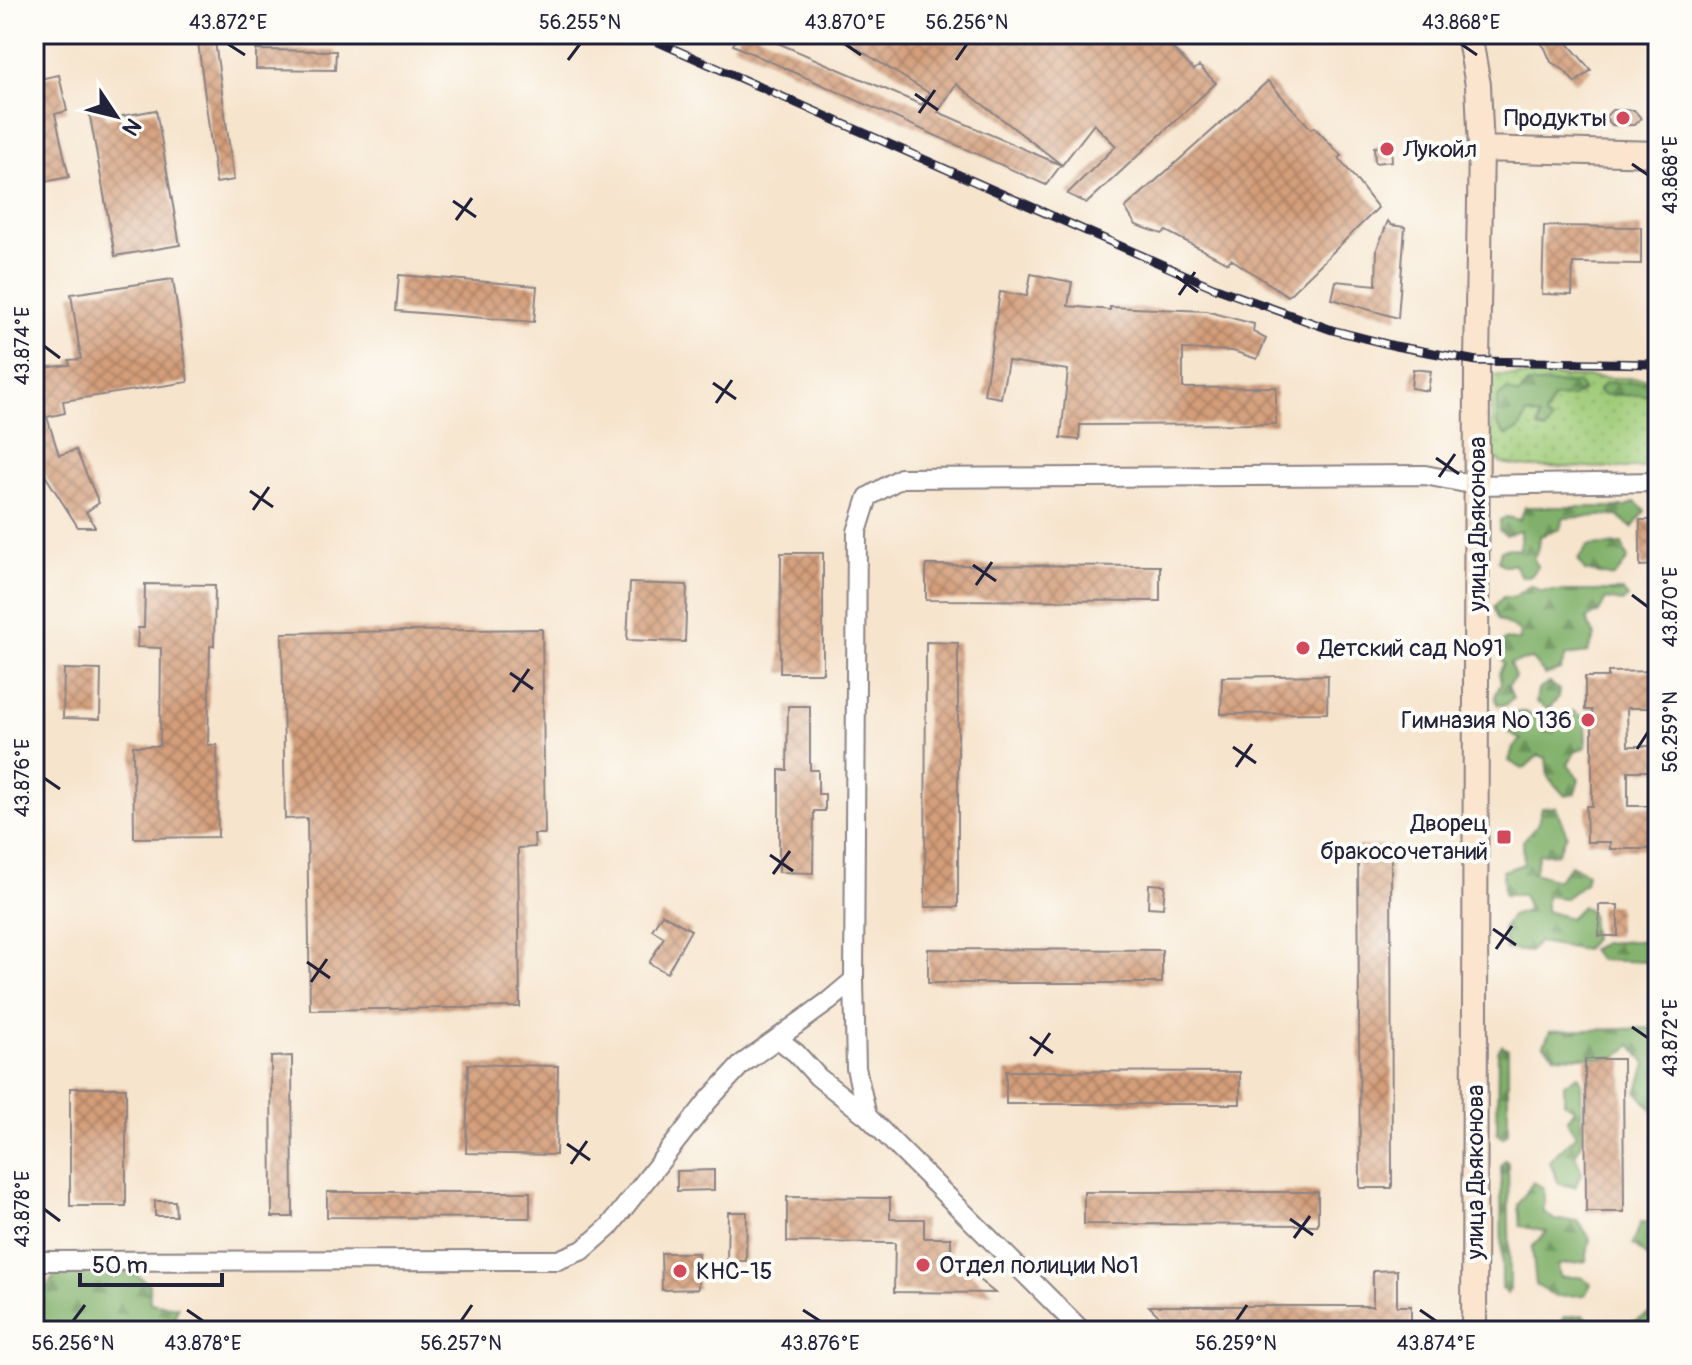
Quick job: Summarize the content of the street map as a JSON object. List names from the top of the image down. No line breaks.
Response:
{"streets":{"main road":["улица Дьяконова"]},"places":{"other":["Продукты","Лукойл","Детский сад №91","Гимназия № 136","Отдел полиции №1","КНС-15"],"transit":["Дворец бракосочетаний"]},"scale_bar":"50 m","north":"bottom right","coordinates":["43.872°E","56.255°N","43.870°E","56.256°N","43.868°E","43.874°E","56.259°N","43.876°E","43.878°E","56.257°N"]}
